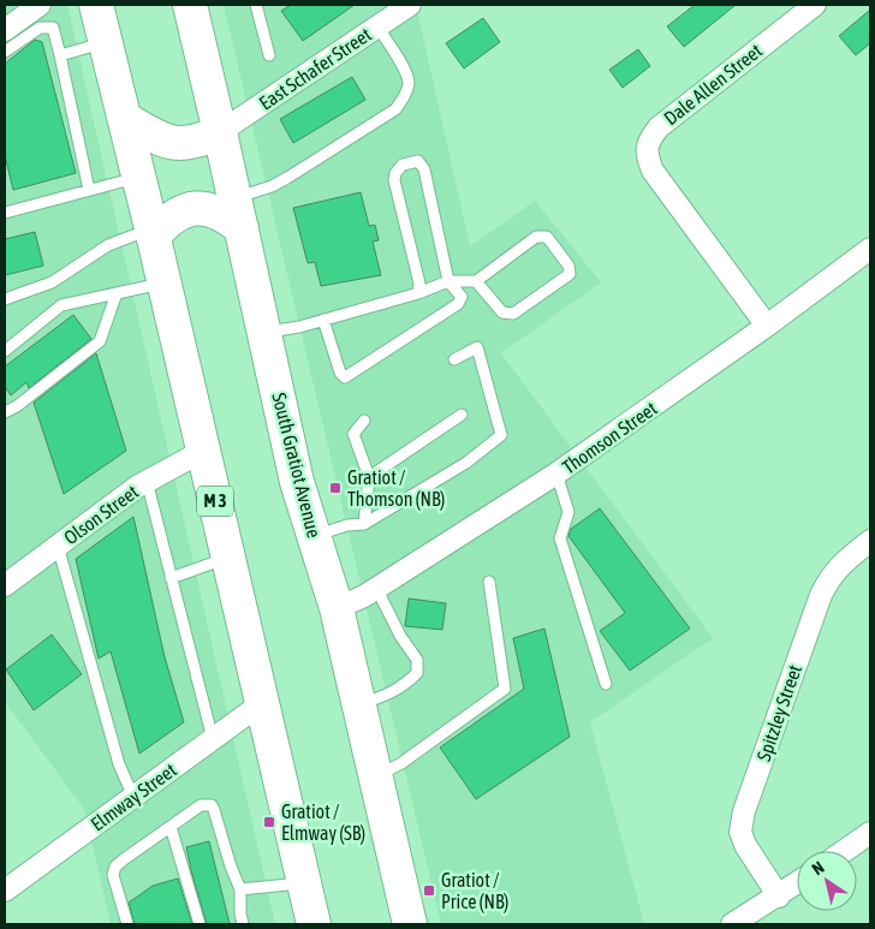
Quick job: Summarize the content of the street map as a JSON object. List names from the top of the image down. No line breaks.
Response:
{"streets":{"main road":["South Gratiot Avenue","M 3"],"street":["East Schafer Street","Dale Allen Street","Thomson Street","Olson Street","Spitzley Street","Elmway Street"]},"crossings":[["East Schafer Street","South Gratiot Avenue"],["Dale Allen Street","Thomson Street"],["Thomson Street","South Gratiot Avenue"],["M 3","Olson Street"],["M 3","Elmway Street"]],"places":{"transit":["Gratiot / Thomson (NB)","Gratiot / Elmway (SB)","Gratiot / Price (NB)"]},"north":"top left"}
